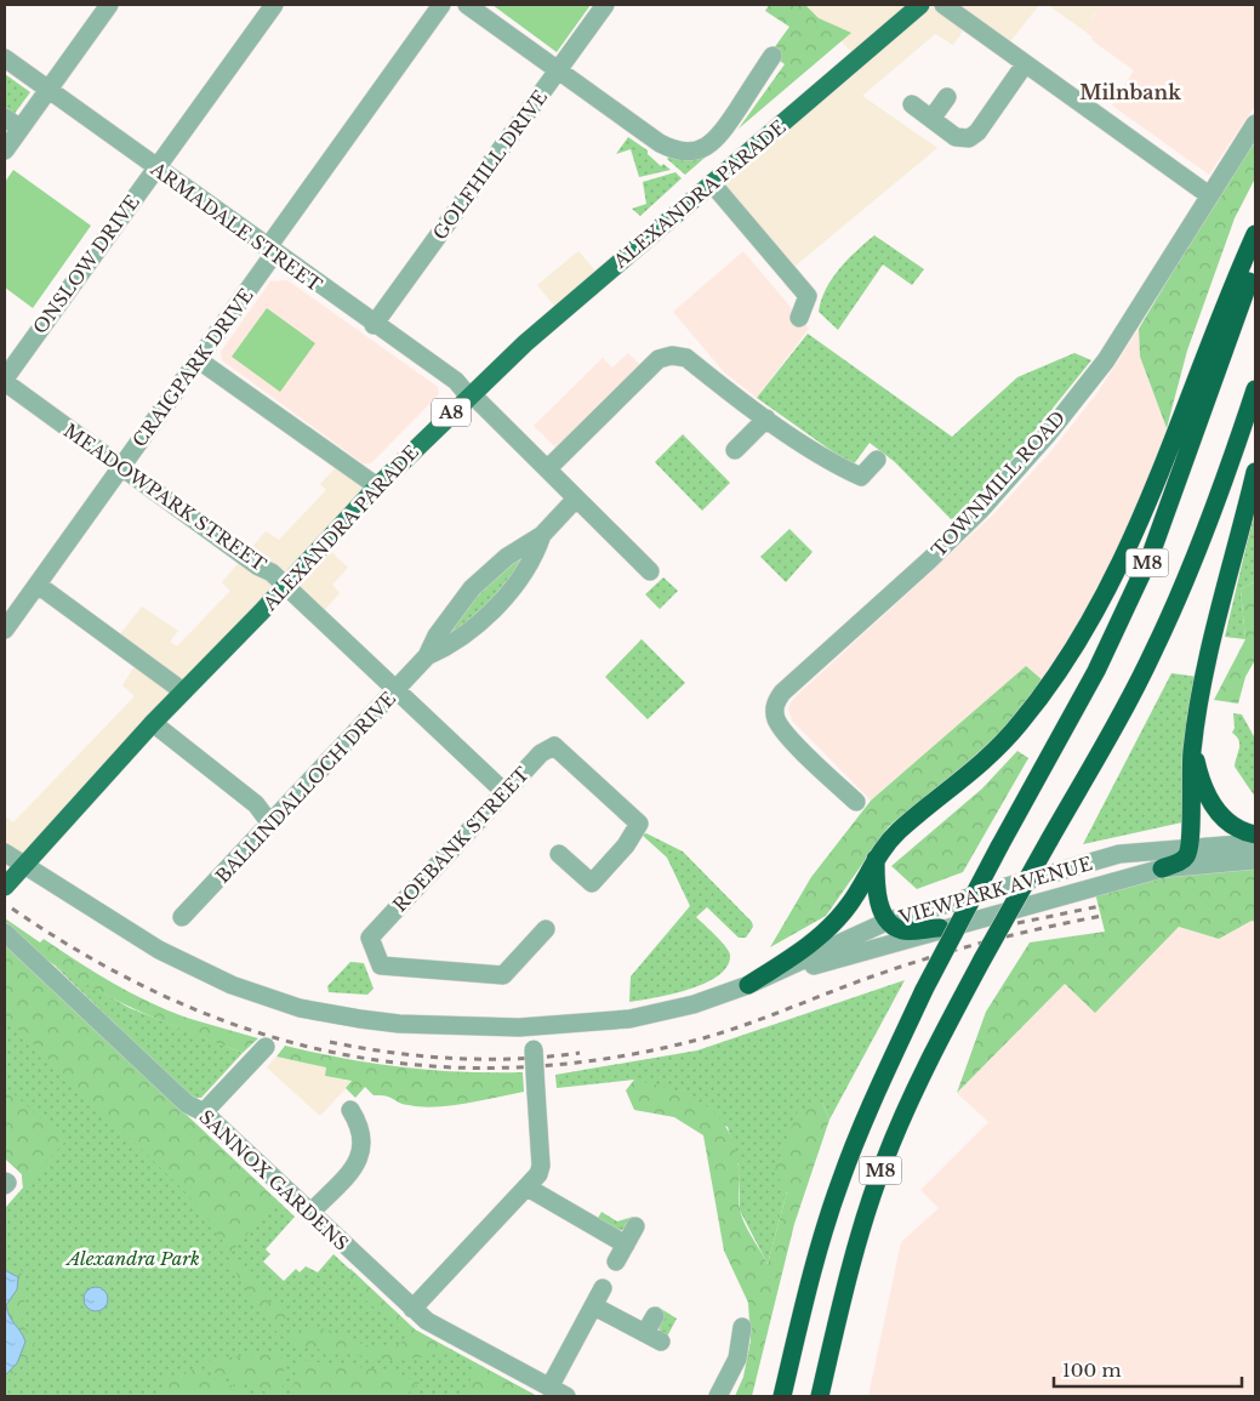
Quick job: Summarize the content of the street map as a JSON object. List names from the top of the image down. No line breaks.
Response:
{"streets":{"highway":["M8"],"main road":["ALEXANDRA PARADE","A8"],"street":["GOLFHILL DRIVE","ARMADALE STREET","ONSLOW DRIVE","CRAIGPARK DRIVE","TOWNMILL ROAD","MEADOWPARK STREET","BALLINDALLOCH DRIVE","ROEBANK STREET","VIEWPARK AVENUE","SANNOX GARDENS"]},"crossings":[["GOLFHILL DRIVE","ARMADALE STREET"],["ALEXANDRA PARADE","ARMADALE STREET"],["ALEXANDRA PARADE","MEADOWPARK STREET"],["ALEXANDRA PARADE","VIEWPARK AVENUE"],["ARMADALE STREET","ONSLOW DRIVE"],["ARMADALE STREET","CRAIGPARK DRIVE"],["ARMADALE STREET","BALLINDALLOCH DRIVE"],["CRAIGPARK DRIVE","MEADOWPARK STREET"],["MEADOWPARK STREET","BALLINDALLOCH DRIVE"],["MEADOWPARK STREET","ROEBANK STREET"]],"districts":["Milnbank"],"parks":["Alexandra Park"],"scale_bar":"100 m"}
